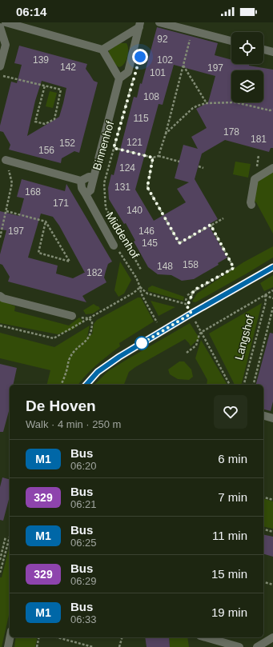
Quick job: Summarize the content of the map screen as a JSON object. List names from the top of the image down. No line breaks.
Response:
{"streets":{"street":["Middenhof"],"path":["Binnenhof","Langshof"]},"lines":["bus line M1"],"house_numbers":["92","139","102","142","197","101","108","115","178","181","121","152","156","124","131","168","171","140","197","146","145","158","148","182"],"page":{"status":"06:14","heading":["De Hoven","Walk · 4 min · 250 m"],"list":[{"mark":"M1","name":"Bus","note":"06:20","value":"6 min"},{"mark":"329","name":"Bus","note":"06:21","value":"7 min"},{"mark":"M1","name":"Bus","note":"06:25","value":"11 min"},{"mark":"329","name":"Bus","note":"06:29","value":"15 min"},{"mark":"M1","name":"Bus","note":"06:33","value":"19 min"}]}}
